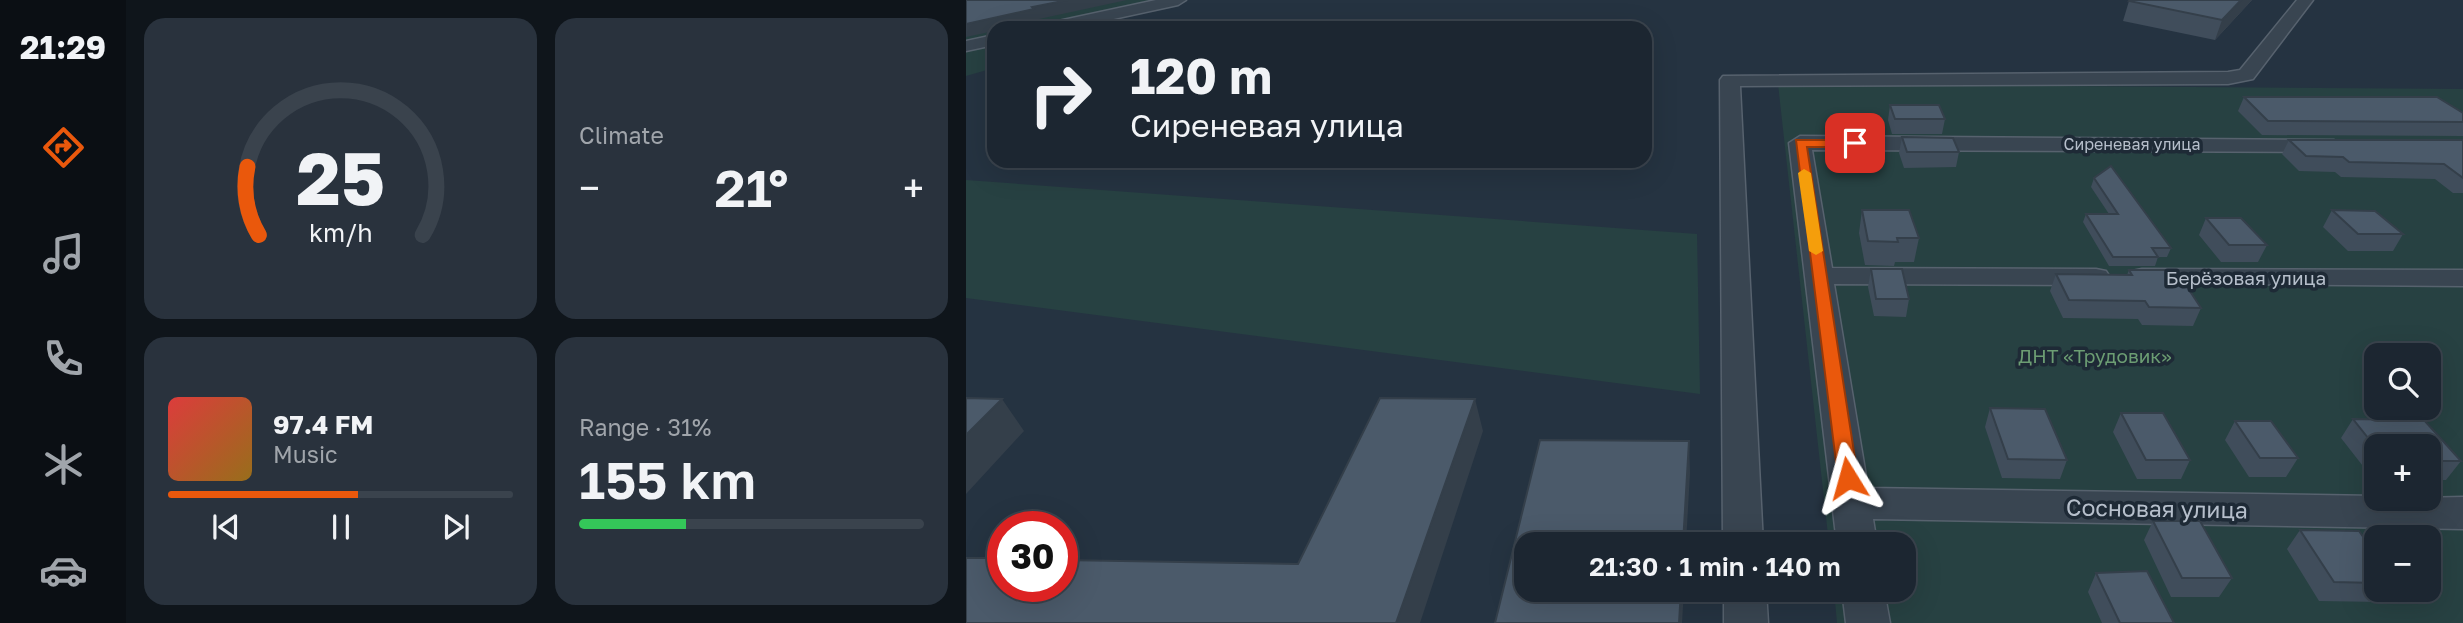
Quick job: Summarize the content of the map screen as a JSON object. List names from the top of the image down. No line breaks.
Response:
{"streets":{"street":["Сиреневая улица","Берёзовая улица","Сосновая улица"]},"crossings":[["Сиреневая улица","Берёзовая улица"]],"parks":["ДНТ «Трудовик»"],"page":{"tabs":"21:29","tile":["Climate",["Range · 31%","155 km"]],"turn":["120 m","Сиреневая улица"],"heat":["−","21°","+"],"map_buttons":["+","−"],"song":["97.4 FM","Music"],"limit":"30","trip":"21:30 · 1 min · 140 m","gauge":["25","km/h"]}}
